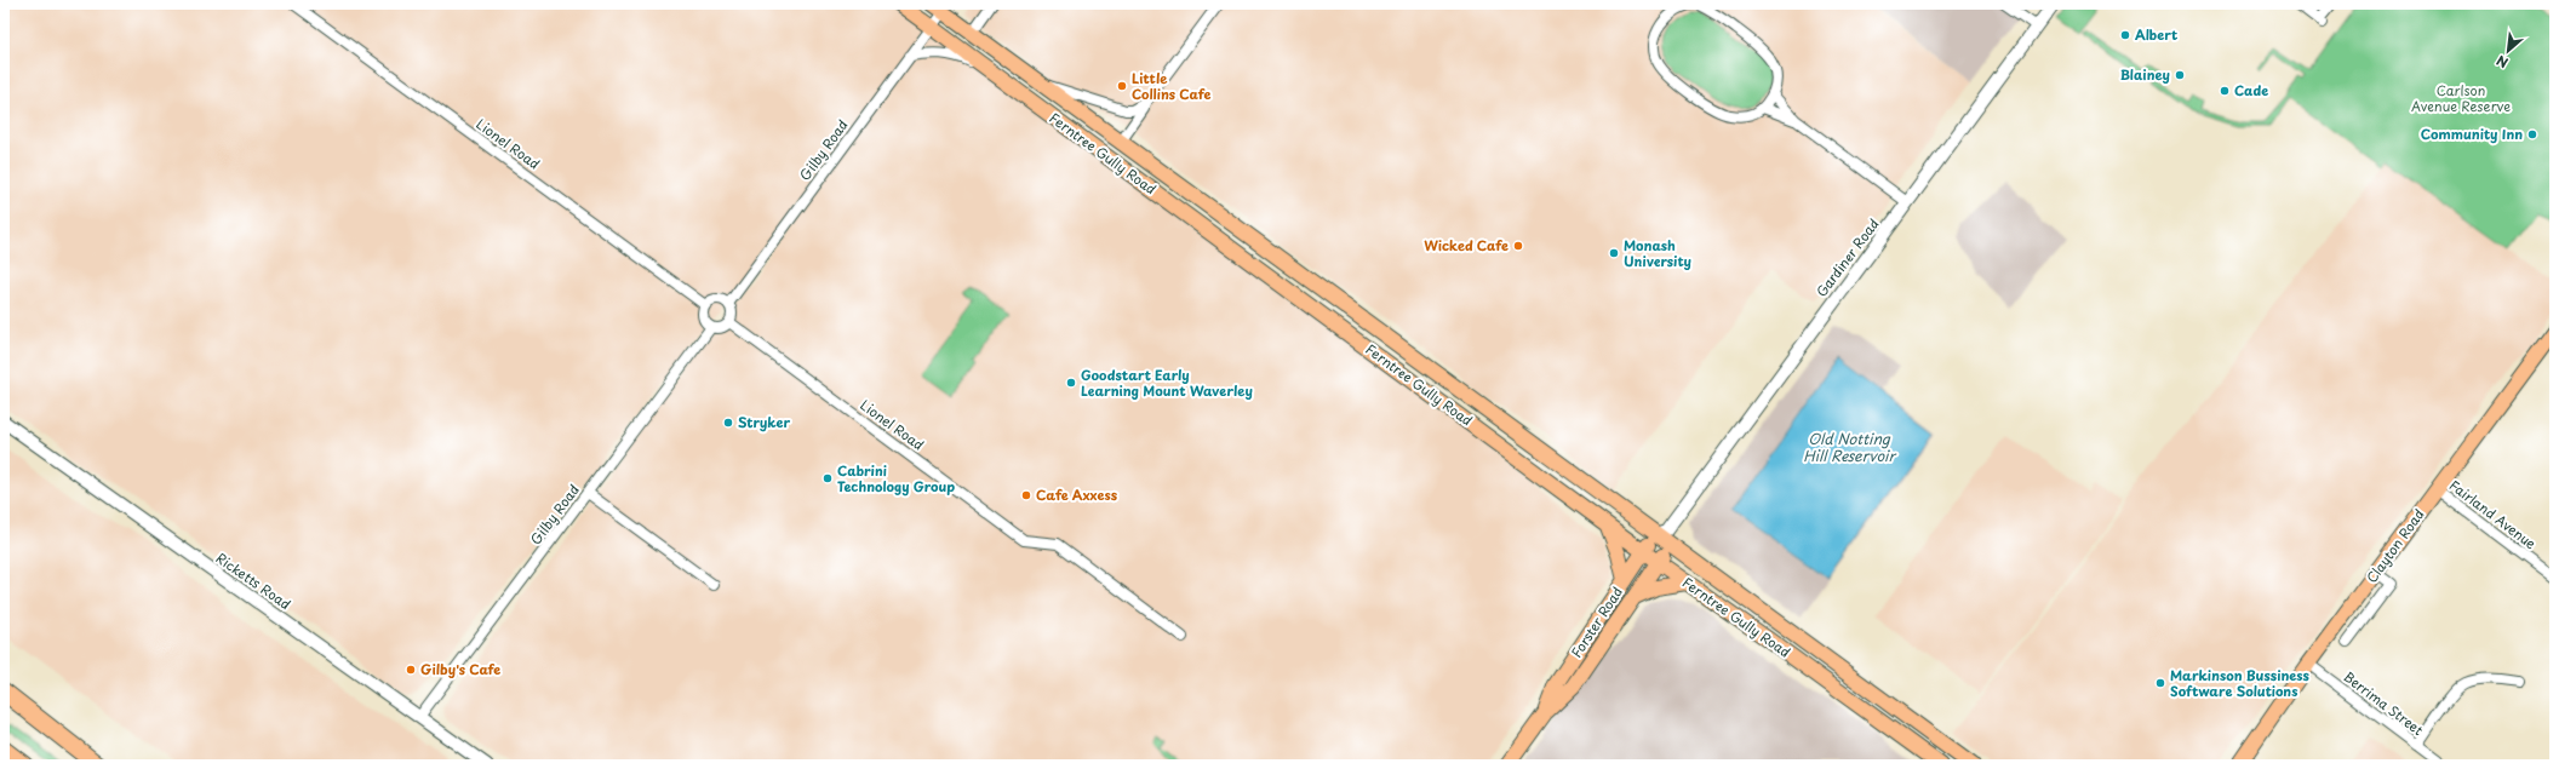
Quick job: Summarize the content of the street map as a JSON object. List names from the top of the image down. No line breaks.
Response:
{"streets":{"main road":["Ferntree Gully Road","Clayton Road","Forster Road"],"street":["Lionel Road","Gilby Road","Gardiner Road","Fairland Avenue","Ricketts Road","Berrima Street"]},"crossings":[["Lionel Road","Gilby Road"],["Gilby Road","Ferntree Gully Road"],["Gilby Road","Ricketts Road"],["Ferntree Gully Road","Gardiner Road"],["Ferntree Gully Road","Forster Road"],["Gardiner Road","Forster Road"],["Fairland Avenue","Clayton Road"],["Clayton Road","Berrima Street"]],"water":["Old Notting Hill Reservoir"],"parks":["Carlson Avenue Reserve"],"places":["Albert","Blainey","Little Collins Cafe","Cade","Community Inn","Wicked Cafe","Monash University","Goodstart Early Learning Mount Waverley","Stryker","Cabrini Technology Group","Cafe Axxess","Gilby's Cafe","Markinson Bussiness Software Solutions"],"north":"bottom left"}
